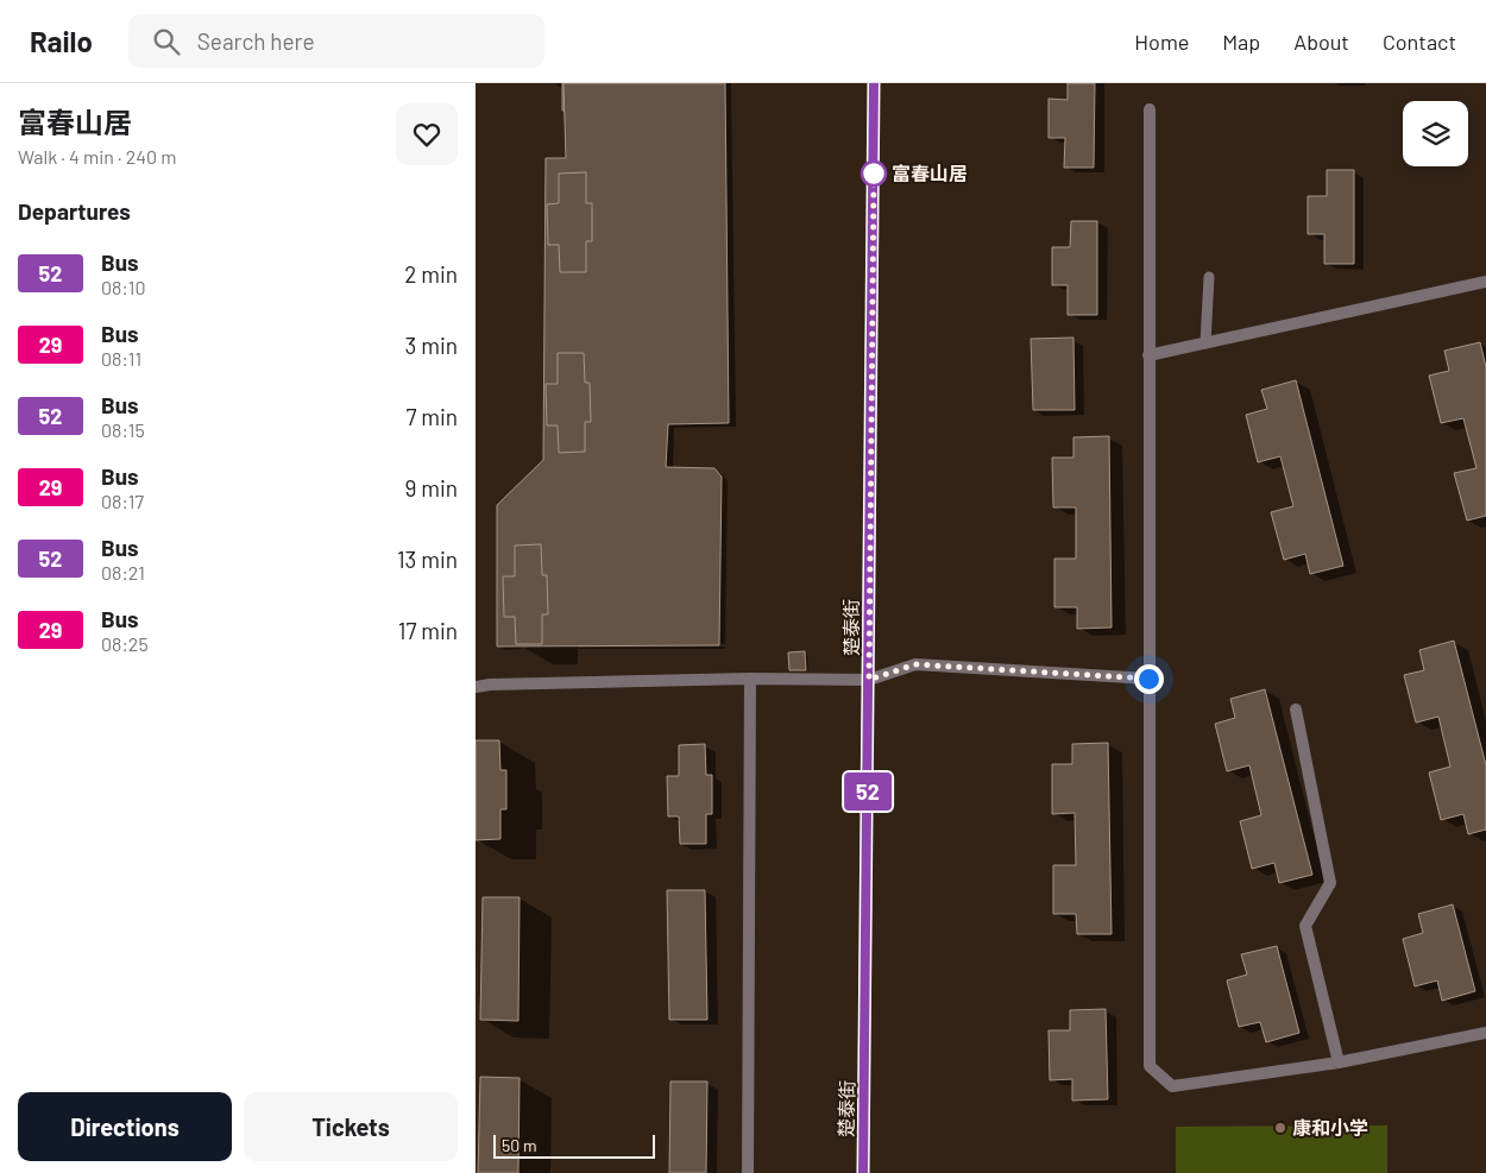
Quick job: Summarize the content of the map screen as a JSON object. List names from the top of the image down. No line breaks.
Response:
{"streets":{"street":["楚泰街"]},"places":["富春山居","康和小学"],"lines":["bus line 52"],"scale_bar":"50 m","page":{"header":"Railo","search":"Search here","nav":["Home","Map","About","Contact"],"heading":[["富春山居","Walk · 4 min · 240 m"],"Departures"],"on_map":"52","list":[{"mark":"52","name":"Bus","note":"08:10","value":"2 min"},{"mark":"29","name":"Bus","note":"08:11","value":"3 min"},{"mark":"52","name":"Bus","note":"08:15","value":"7 min"},{"mark":"29","name":"Bus","note":"08:17","value":"9 min"},{"mark":"52","name":"Bus","note":"08:21","value":"13 min"},{"mark":"29","name":"Bus","note":"08:25","value":"17 min"}],"buttons":["Directions","Tickets"],"scale":"50 m"}}
